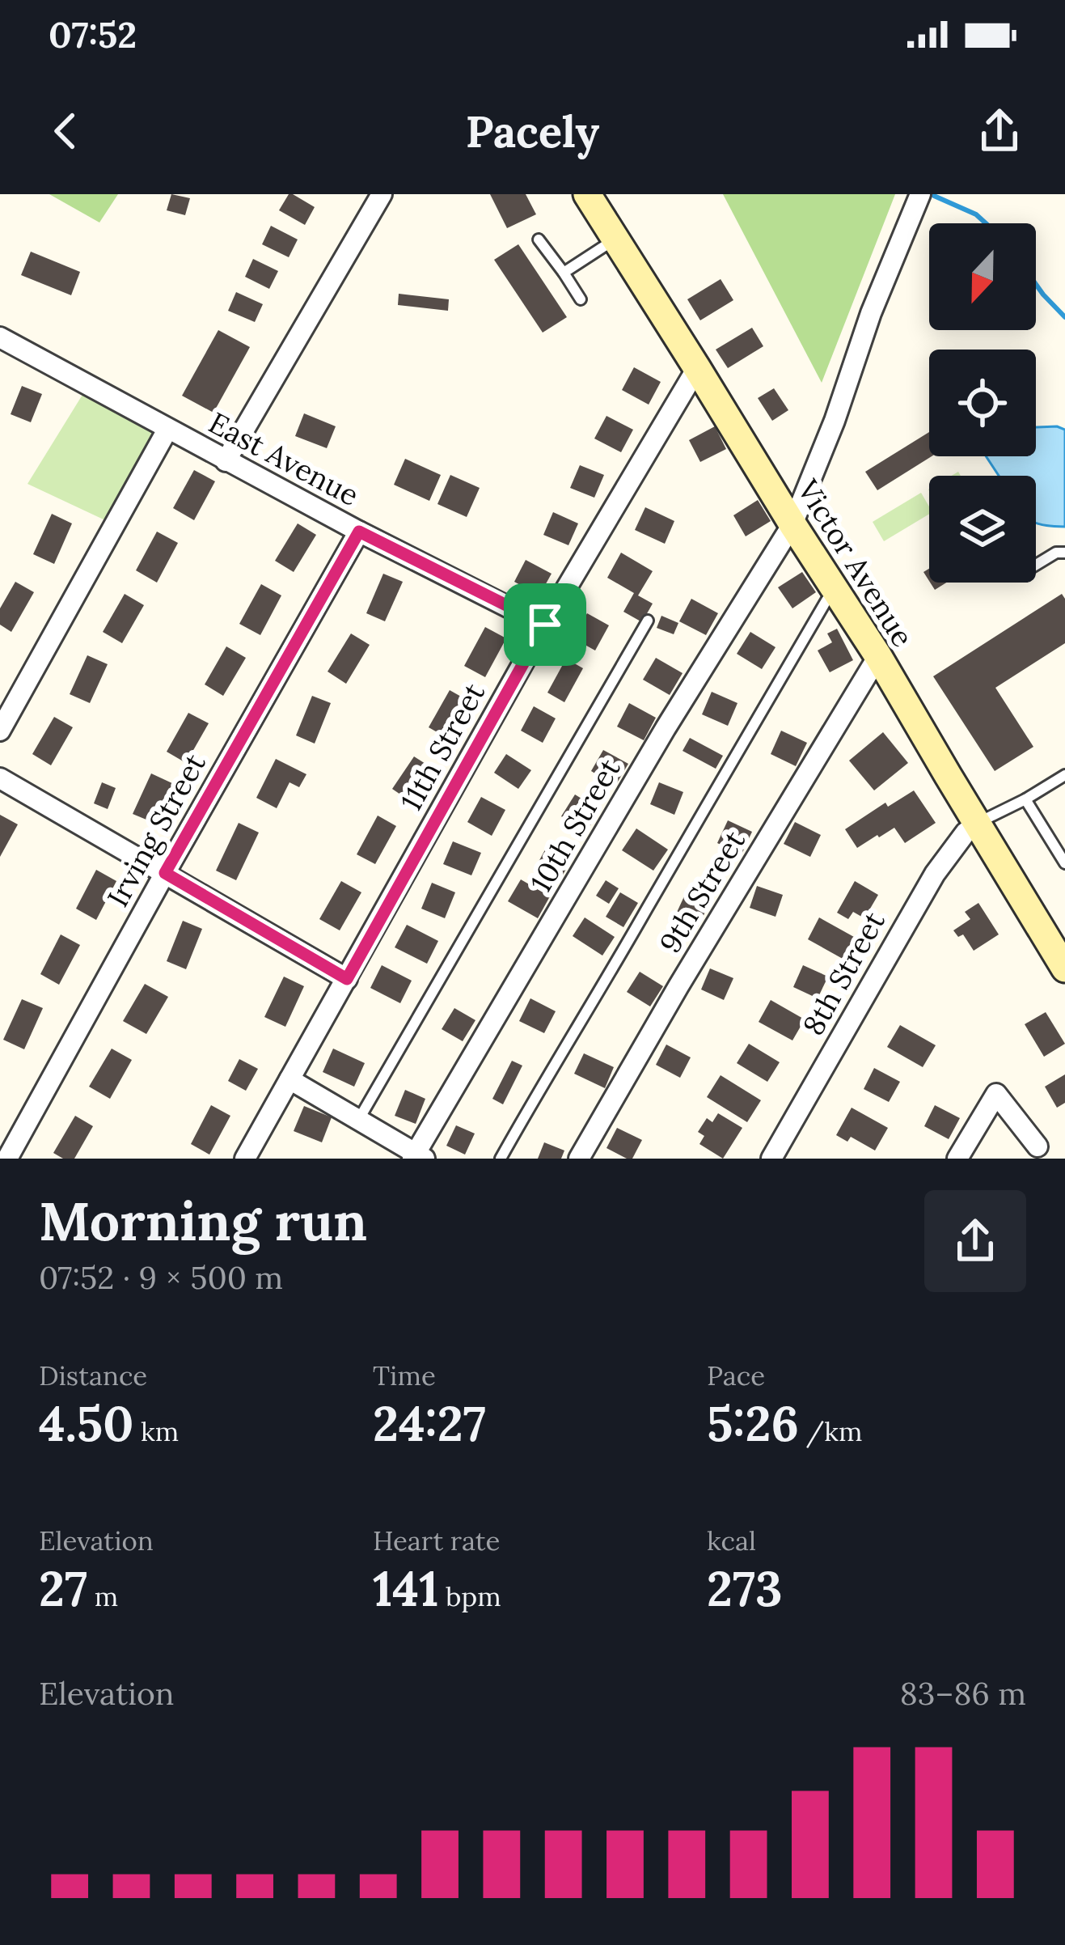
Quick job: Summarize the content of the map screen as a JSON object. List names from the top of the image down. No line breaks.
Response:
{"streets":{"street":["East Avenue","Victor Avenue","11th Street","10th Street","Irving Street","9th Street","8th Street"]},"crossings":[["East Avenue","11th Street"],["East Avenue","Irving Street"],["Victor Avenue","11th Street"],["Victor Avenue","10th Street"],["Victor Avenue","9th Street"],["Victor Avenue","8th Street"]],"north":"bottom","page":{"status":"07:52","header":"Pacely","heading":["Morning run","07:52 · 9 × 500 m"],"stats":[["Distance","4.50 km"],["Time","24:27"],["Pace","5:26 /km"],["Elevation","27 m"],["Heart rate","141 bpm"],["kcal","273"]],"chart":["Elevation","83–86 m"]}}
